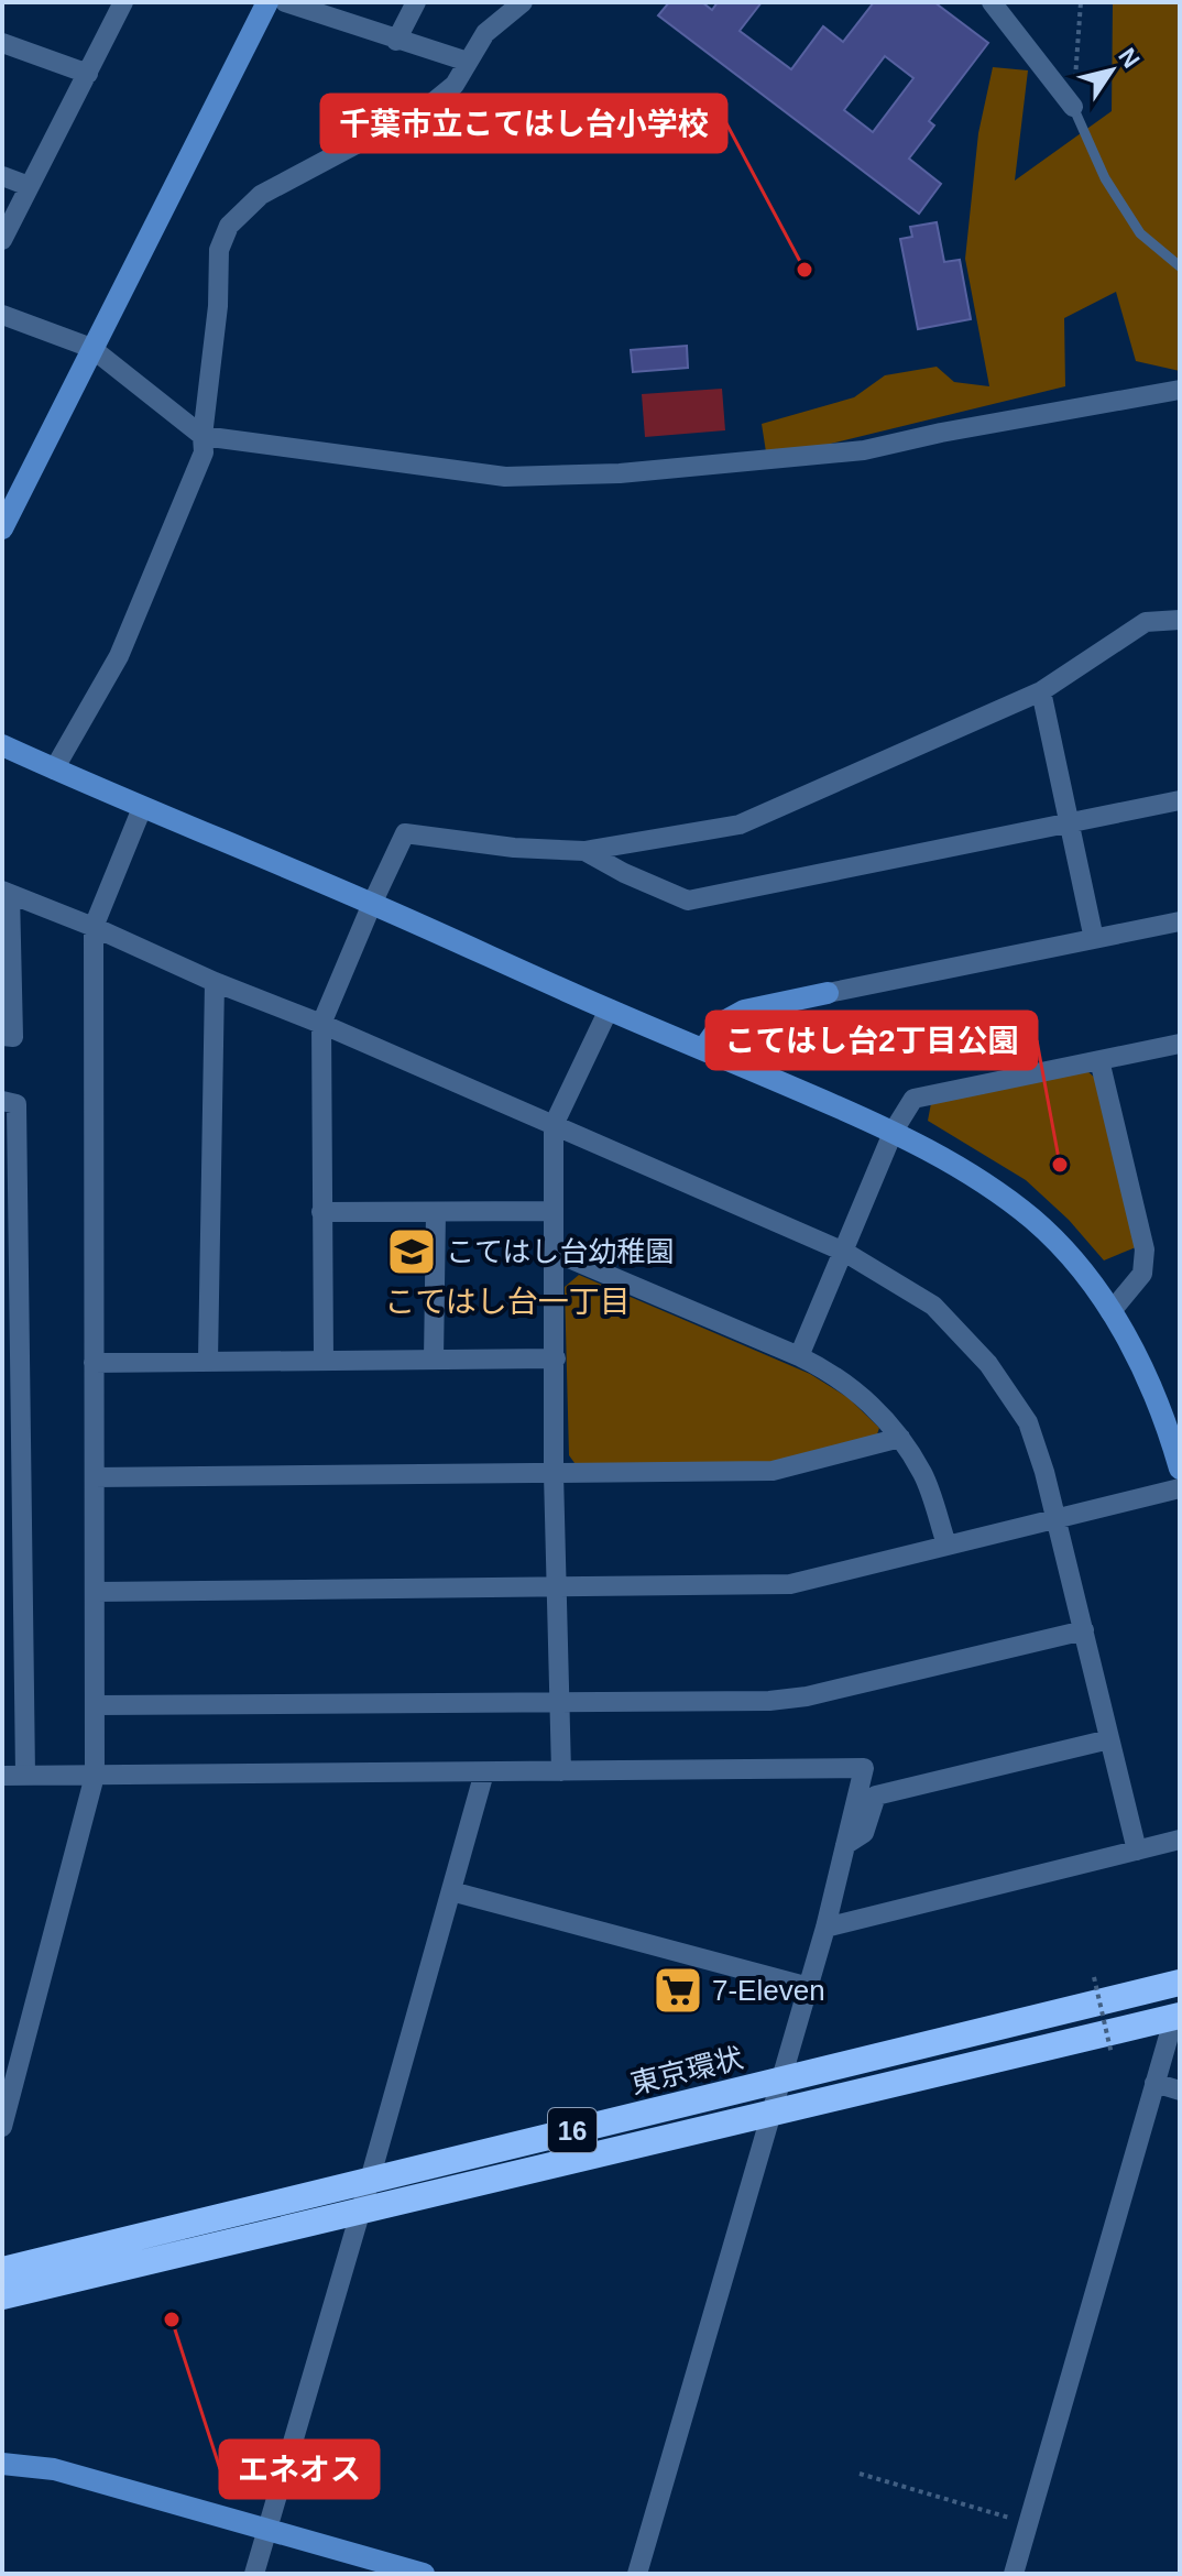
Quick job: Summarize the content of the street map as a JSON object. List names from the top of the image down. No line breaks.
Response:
{"streets":{"highway":["東京環状","16"]},"districts":["こてはし台一丁目"],"places":{"other":["千葉市立こてはし台小学校","こてはし台2丁目公園","エネオス"],"school or university":["こてはし台幼稚園"],"supermarket":["7-Eleven"]},"north":"top right"}
